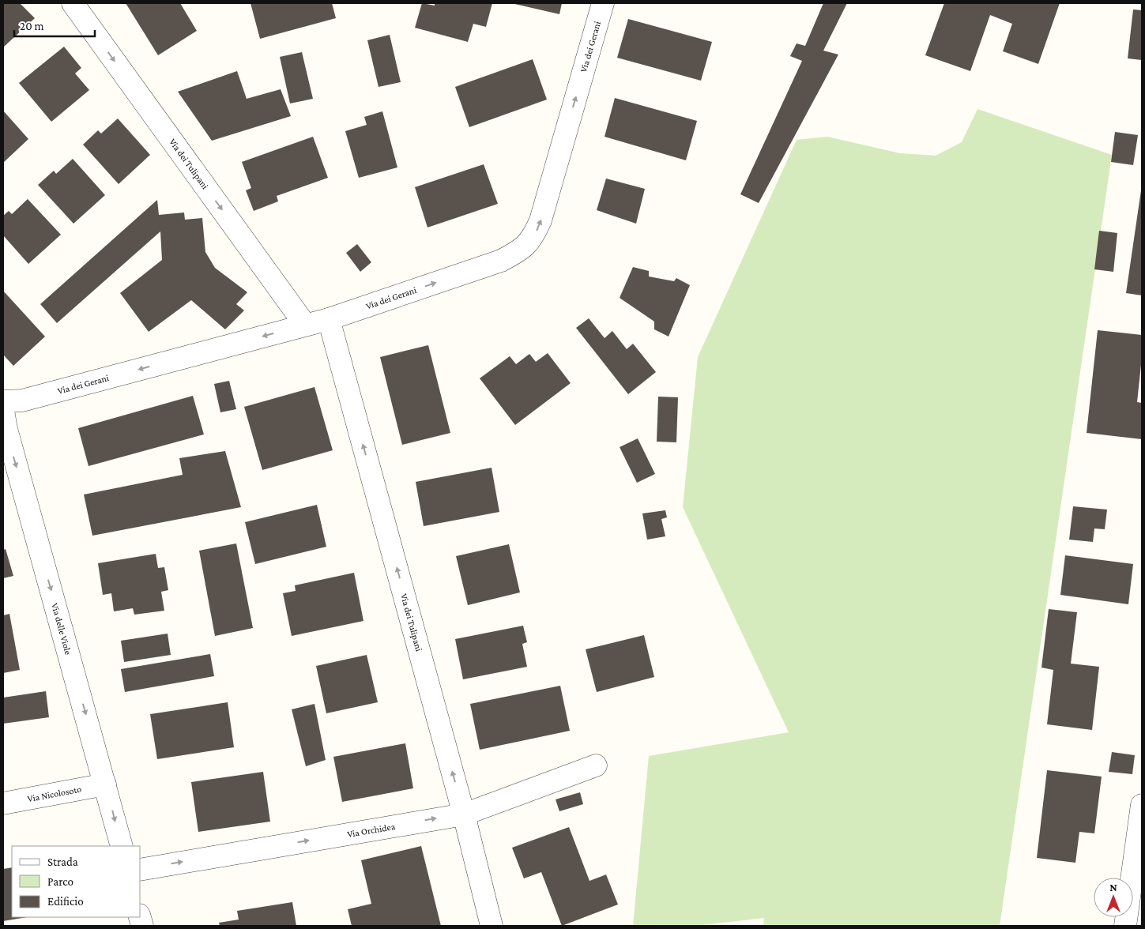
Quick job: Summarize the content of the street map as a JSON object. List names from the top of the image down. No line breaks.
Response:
{"streets":{"street":["Via dei Gerani","Via dei Tulipani","Via delle Viole","Via Nicolosoto","Via Orchidea"]},"crossings":[["Via dei Gerani","Via dei Tulipani"],["Via dei Tulipani","Via Orchidea"],["Via delle Viole","Via Nicolosoto"]],"one_way":["Via delle Viole","Via Orchidea"],"legend":["Strada","Parco","Edificio"],"scale_bar":"20 m","north":"top"}
